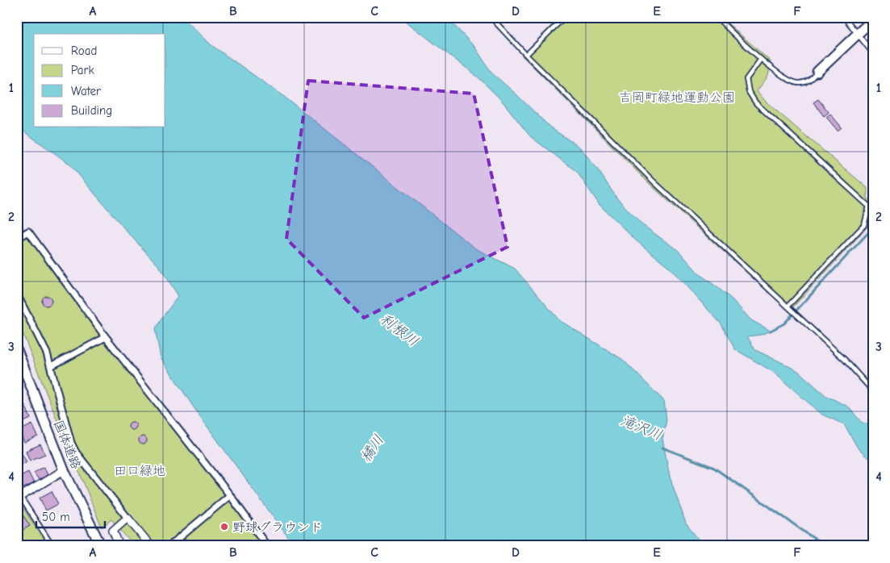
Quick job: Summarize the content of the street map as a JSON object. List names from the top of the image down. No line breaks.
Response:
{"streets":{"street":["国体道路"]},"water":["利根川","滝沢川","橘川"],"parks":["吉岡町緑地運動公園","田口緑地"],"places":["野球グラウンド"],"legend":["Road","Park","Water","Building"],"scale_bar":"50 m","grid":{"columns":["A","B","C","D","E","F"],"rows":["1","2","3","4"]}}
